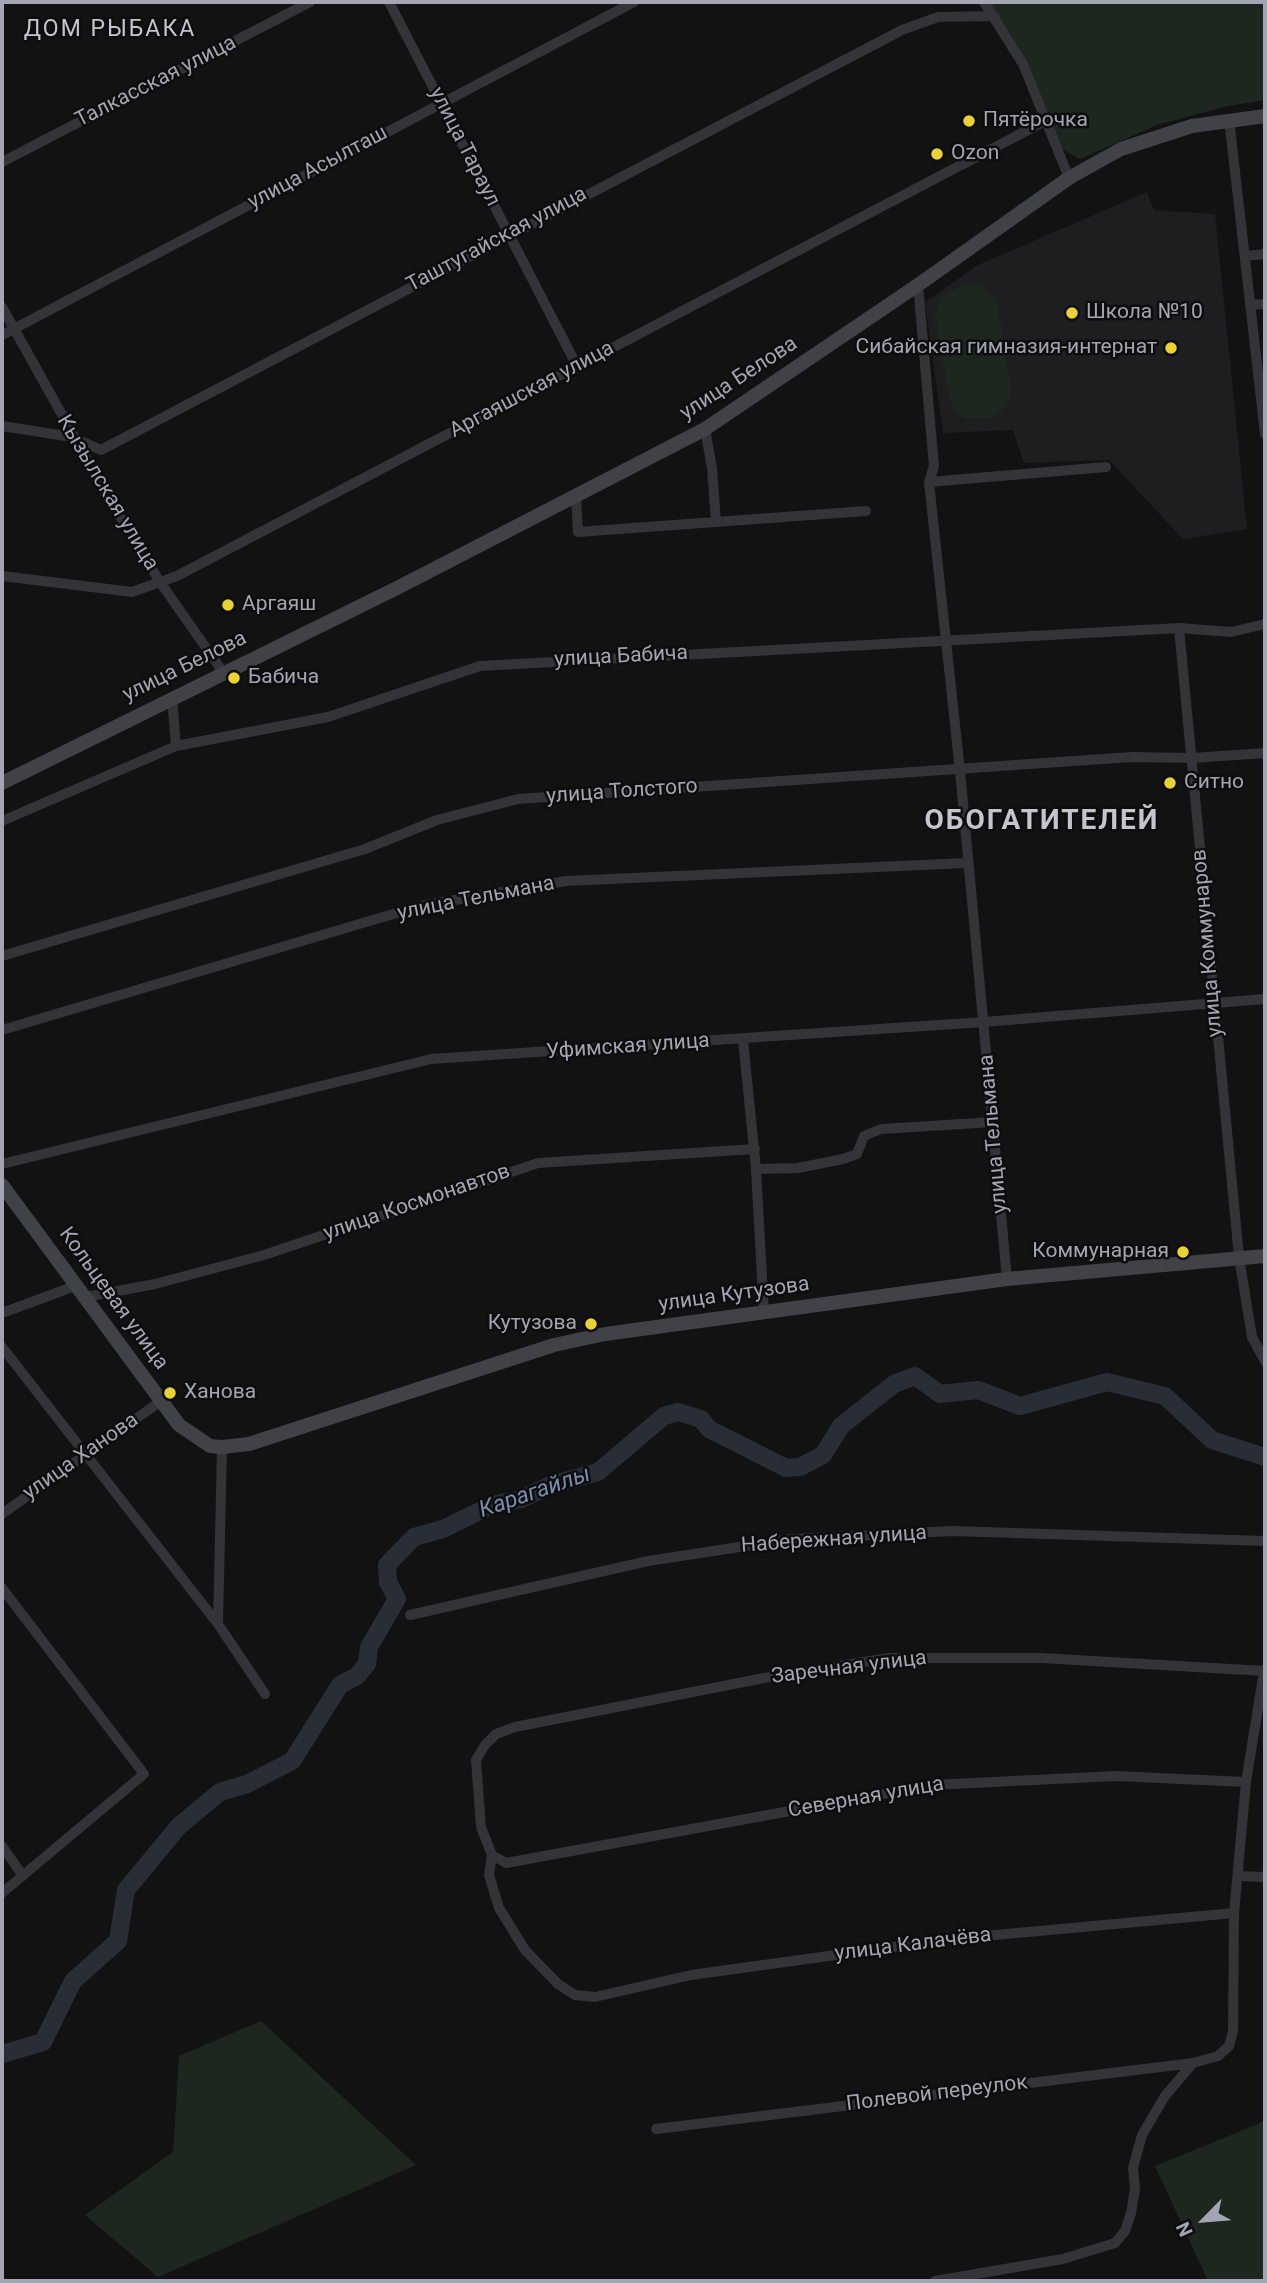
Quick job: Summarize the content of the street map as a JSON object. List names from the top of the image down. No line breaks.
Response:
{"streets":{"main road":["улица Белова","улица Кутузова","Кольцевая улица"],"street":["Талкасская улица","улица Тараул","улица Асылташ","Таштугайская улица","Аргаяшская улица","Кызылская улица","улица Бабича","улица Толстого","улица Тельмана","улица Коммунаров","Уфимская улица","улица Космонавтов","улица Ханова","Набережная улица","Заречная улица","Северная улица","улица Калачёва","Полевой переулок"]},"crossings":[["улица Тараул","улица Асылташ"],["улица Тараул","Таштугайская улица"],["улица Тараул","Аргаяшская улица"],["улица Асылташ","Кызылская улица"],["Таштугайская улица","Кызылская улица"],["улица Белова","Кызылская улица"],["Аргаяшская улица","Кызылская улица"],["улица Бабича","улица Тельмана"],["улица Бабича","улица Коммунаров"],["улица Толстого","улица Тельмана"],["улица Толстого","улица Коммунаров"],["улица Тельмана","Уфимская улица"],["улица Тельмана","улица Кутузова"],["улица Коммунаров","Уфимская улица"],["улица Коммунаров","улица Кутузова"],["улица Космонавтов","Кольцевая улица"],["улица Кутузова","Кольцевая улица"],["Кольцевая улица","улица Ханова"],["Заречная улица","Северная улица"],["Заречная улица","улица Калачёва"],["Северная улица","улица Калачёва"],["улица Калачёва","Полевой переулок"]],"districts":["ДОМ РЫБАКА","ОБОГАТИТЕЛЕЙ"],"water":["Карагайлы"],"places":["Пятёрочка","Ozon","Школа №10","Сибайская гимназия-интернат","Аргаяш","Бабича","Ситно","Коммунарная","Кутузова","Ханова"],"north":"bottom left"}
